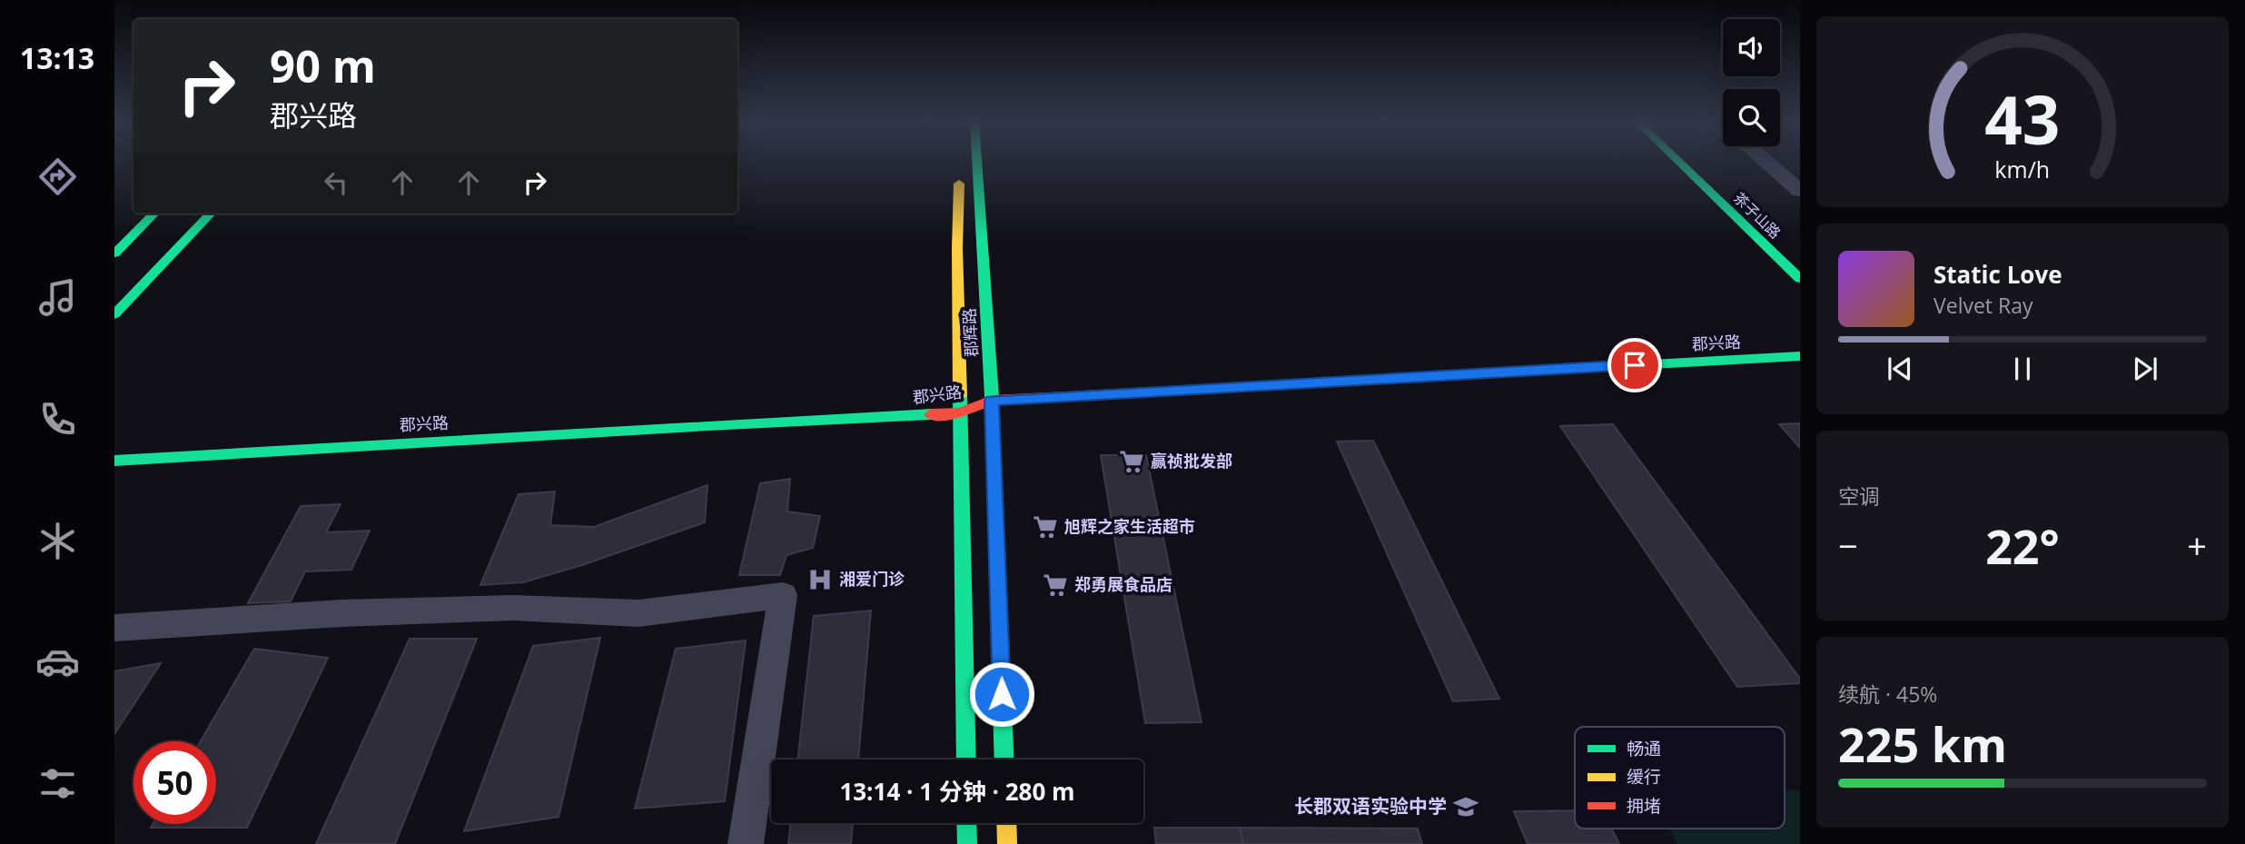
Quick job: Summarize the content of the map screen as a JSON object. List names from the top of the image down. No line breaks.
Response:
{"streets":{"main road":["茶子山路","郡辉路","郡兴路"]},"crossings":[["郡辉路","郡兴路"]],"places":{"supermarket":["赢祯批发部","旭辉之家生活超市","郑勇展食品店"],"hospital":["湘爱门诊"],"school or university":["长郡双语实验中学"]},"legend":["畅通","缓行","拥堵"],"page":{"tabs":"13:13","turn":["90 m","郡兴路"],"song":["Static Love","Velvet Ray"],"tile":["空调",["续航 · 45%","225 km"]],"heat":["−","22°","+"],"limit":"50","trip":"13:14 · 1 分钟 · 280 m","gauge":["43","km/h"]}}
